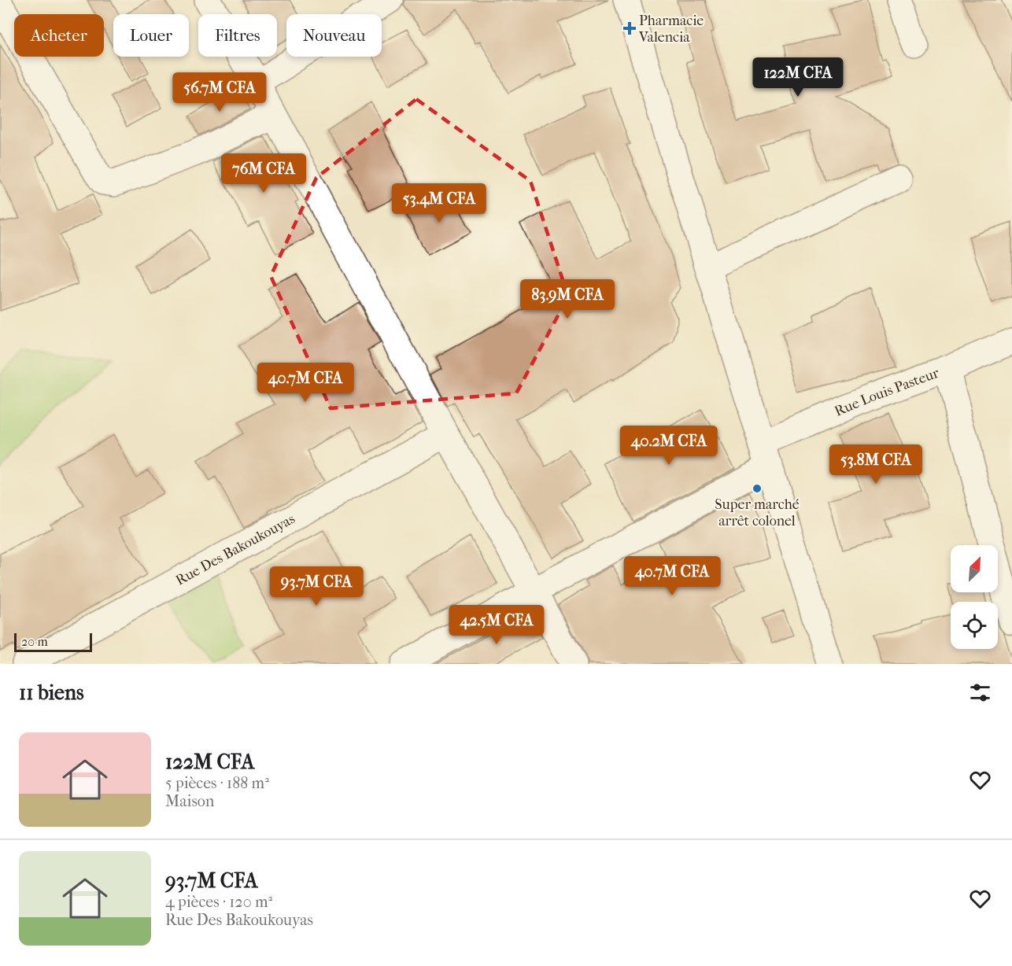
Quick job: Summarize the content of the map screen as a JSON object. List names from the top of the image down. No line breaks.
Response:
{"streets":{"main road":["Rue Louis Pasteur","Rue Des Bakoukouyas"]},"places":{"health":["Pharmacie Valencia"],"other":["Super marché arrêt colonel"]},"scale_bar":"20 m","north":"top right","page":{"chip":["Acheter","Louer","Filtres","Nouveau"],"price":["122M CFA","56.7M CFA","76M CFA","53.4M CFA","83.9M CFA","40.7M CFA","40.2M CFA","53.8M CFA","40.7M CFA","93.7M CFA","42.5M CFA"],"scale":"20 m","heading":"11 biens","list":[{"name":"122M CFA","note":"5 pièces · 188 m² · Maison"},{"name":"93.7M CFA","note":"4 pièces · 120 m² · Rue Des Bakoukouyas"}]}}
